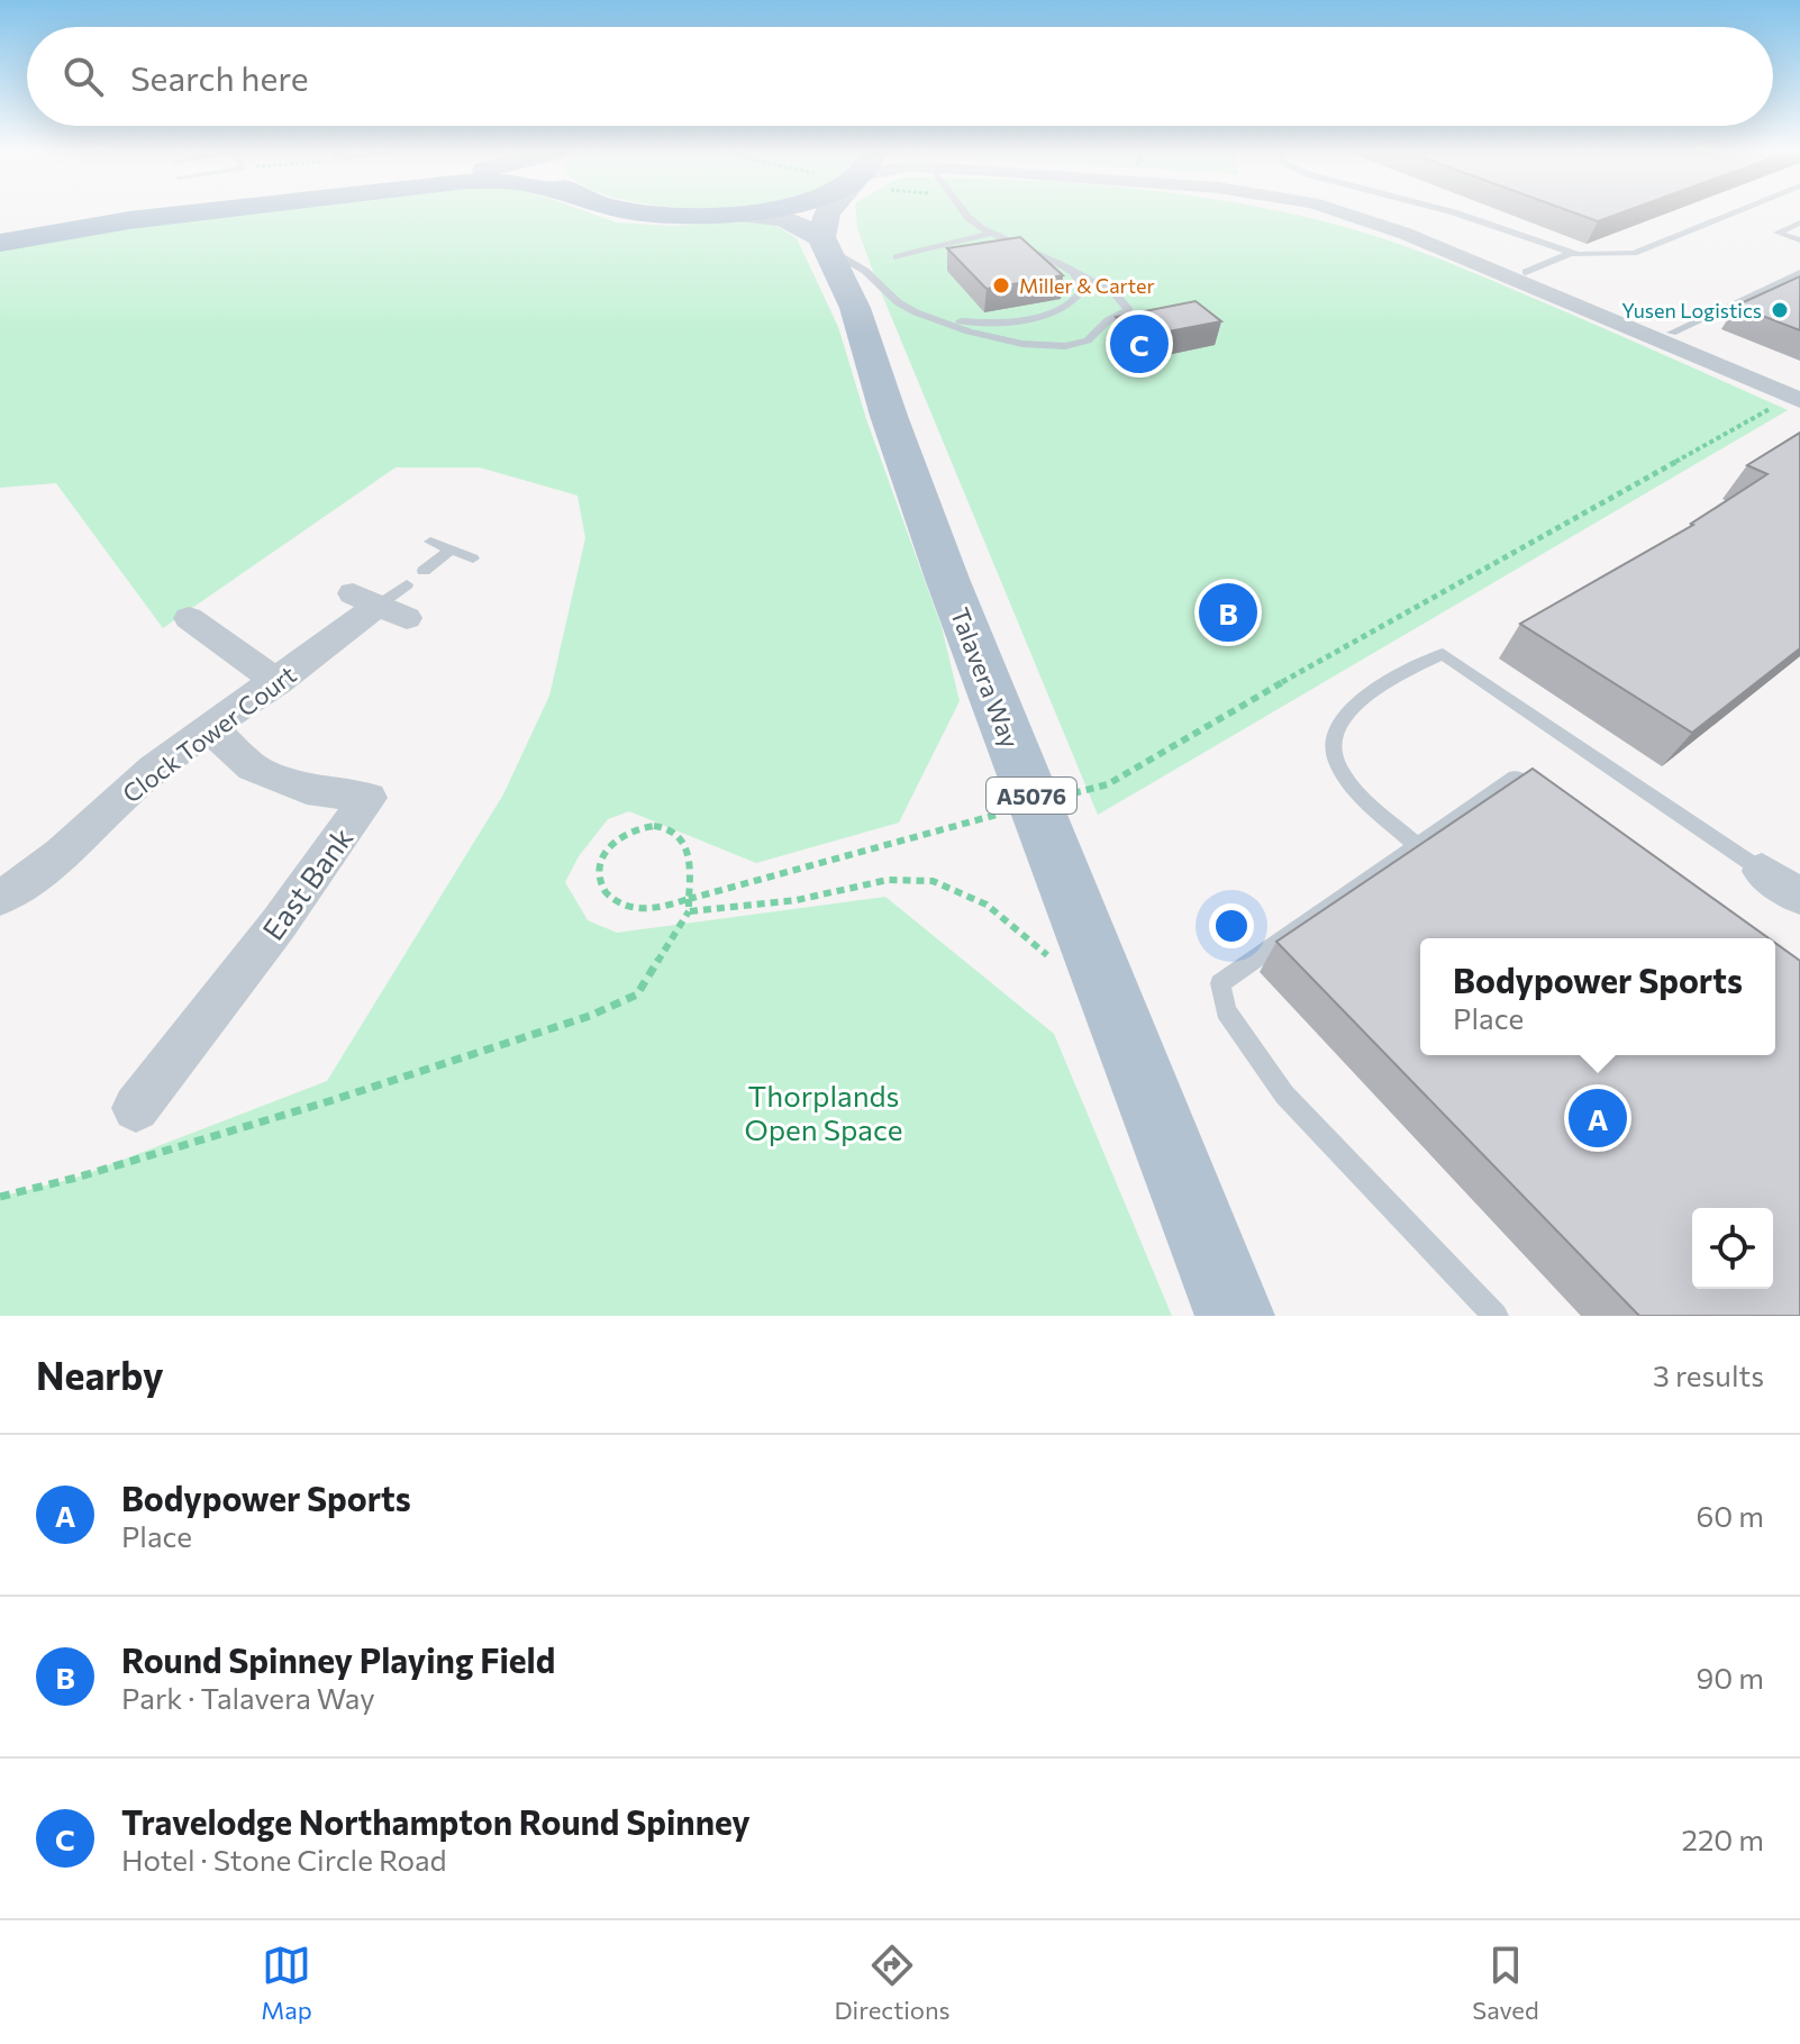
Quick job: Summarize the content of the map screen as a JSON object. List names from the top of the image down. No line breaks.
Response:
{"streets":{"main road":["Talavera Way","A5076"],"street":["Clock Tower Court","East Bank"]},"crossings":[["Clock Tower Court","East Bank"]],"parks":["Thorplands Open Space"],"places":["Miller & Carter","Yusen Logistics"],"page":{"search":"Search here","pins":["C","B","A"],"popup":["Bodypower Sports","Place"],"heading":["Nearby","3 results"],"list":[{"mark":"A","name":"Bodypower Sports","note":"Place","value":"60 m"},{"mark":"B","name":"Round Spinney Playing Field","note":"Park · Talavera Way","value":"90 m"},{"mark":"C","name":"Travelodge Northampton Round Spinney","note":"Hotel · Stone Circle Road","value":"220 m"}],"nav":["Map","Directions","Saved"]}}
